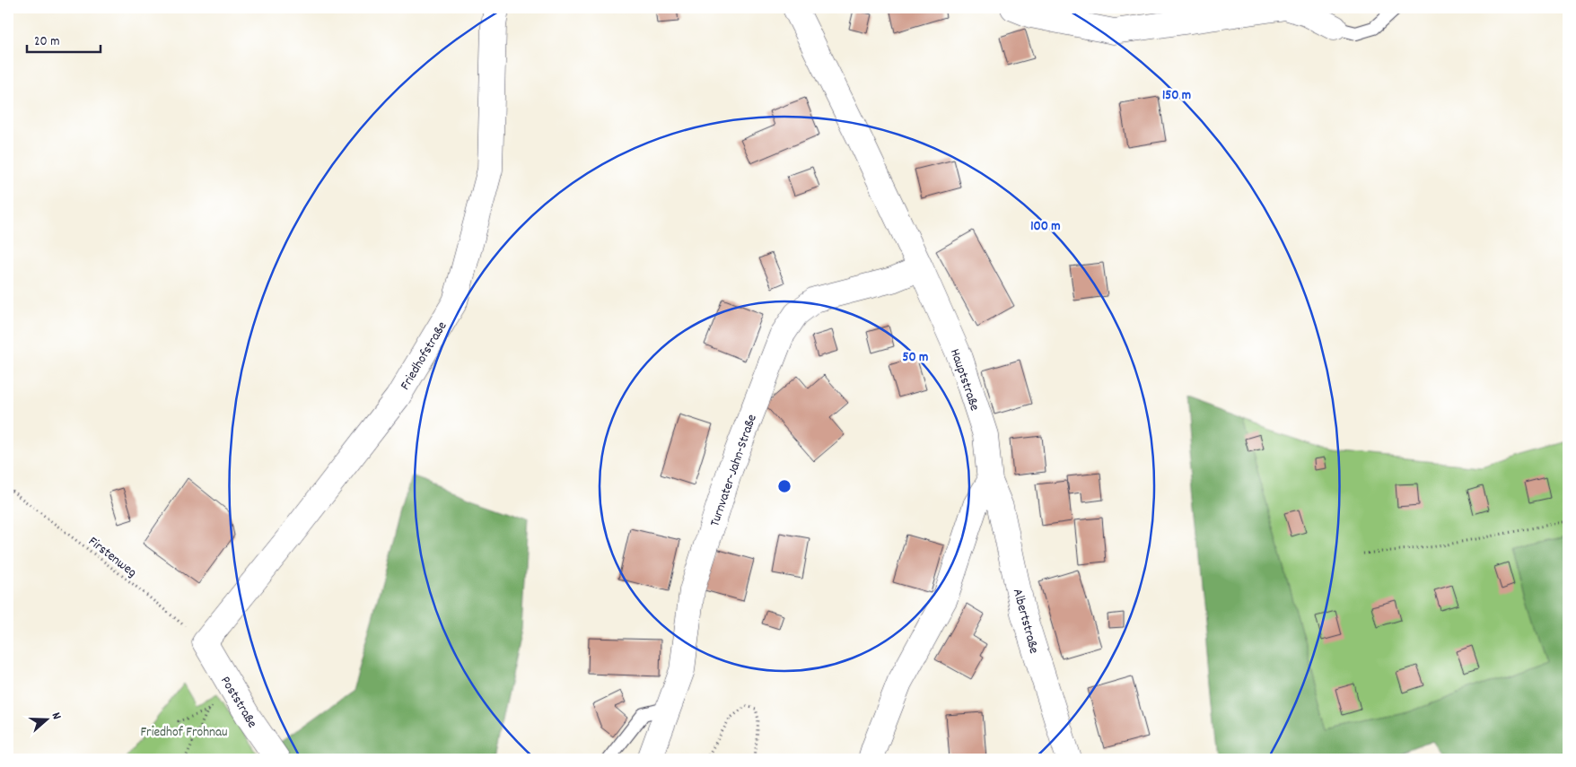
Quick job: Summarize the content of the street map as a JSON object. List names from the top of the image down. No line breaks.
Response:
{"streets":{"street":["Friedhofstraße","Hauptstraße","Turnvater-Jahn-Straße","Albertstraße","Poststraße"],"path":["Firstenweg"]},"crossings":[["Friedhofstraße","Firstenweg"],["Friedhofstraße","Poststraße"],["Hauptstraße","Turnvater-Jahn-Straße"],["Hauptstraße","Albertstraße"],["Firstenweg","Poststraße"]],"parks":["Friedhof Frohnau"],"scale_bar":"20 m","north":"right","rings":["150 m","100 m","50 m"]}
